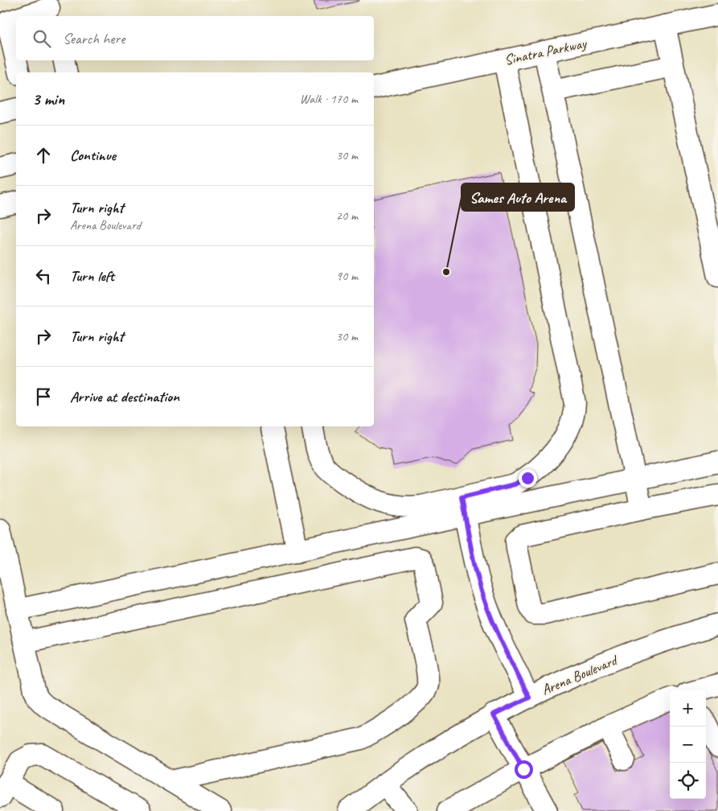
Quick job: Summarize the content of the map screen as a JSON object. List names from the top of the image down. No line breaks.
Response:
{"streets":{"street":["Sinatra Parkway","Arena Boulevard"]},"places":["Sames Auto Arena"],"page":{"search":"Search here","heading":["3 min","Walk · 170 m"],"list":[["Continue","30 m"],["Turn right","Arena Boulevard","20 m"],["Turn left","90 m"],["Turn right","30 m"],"Arrive at destination"],"map_buttons":["+","−"]}}
